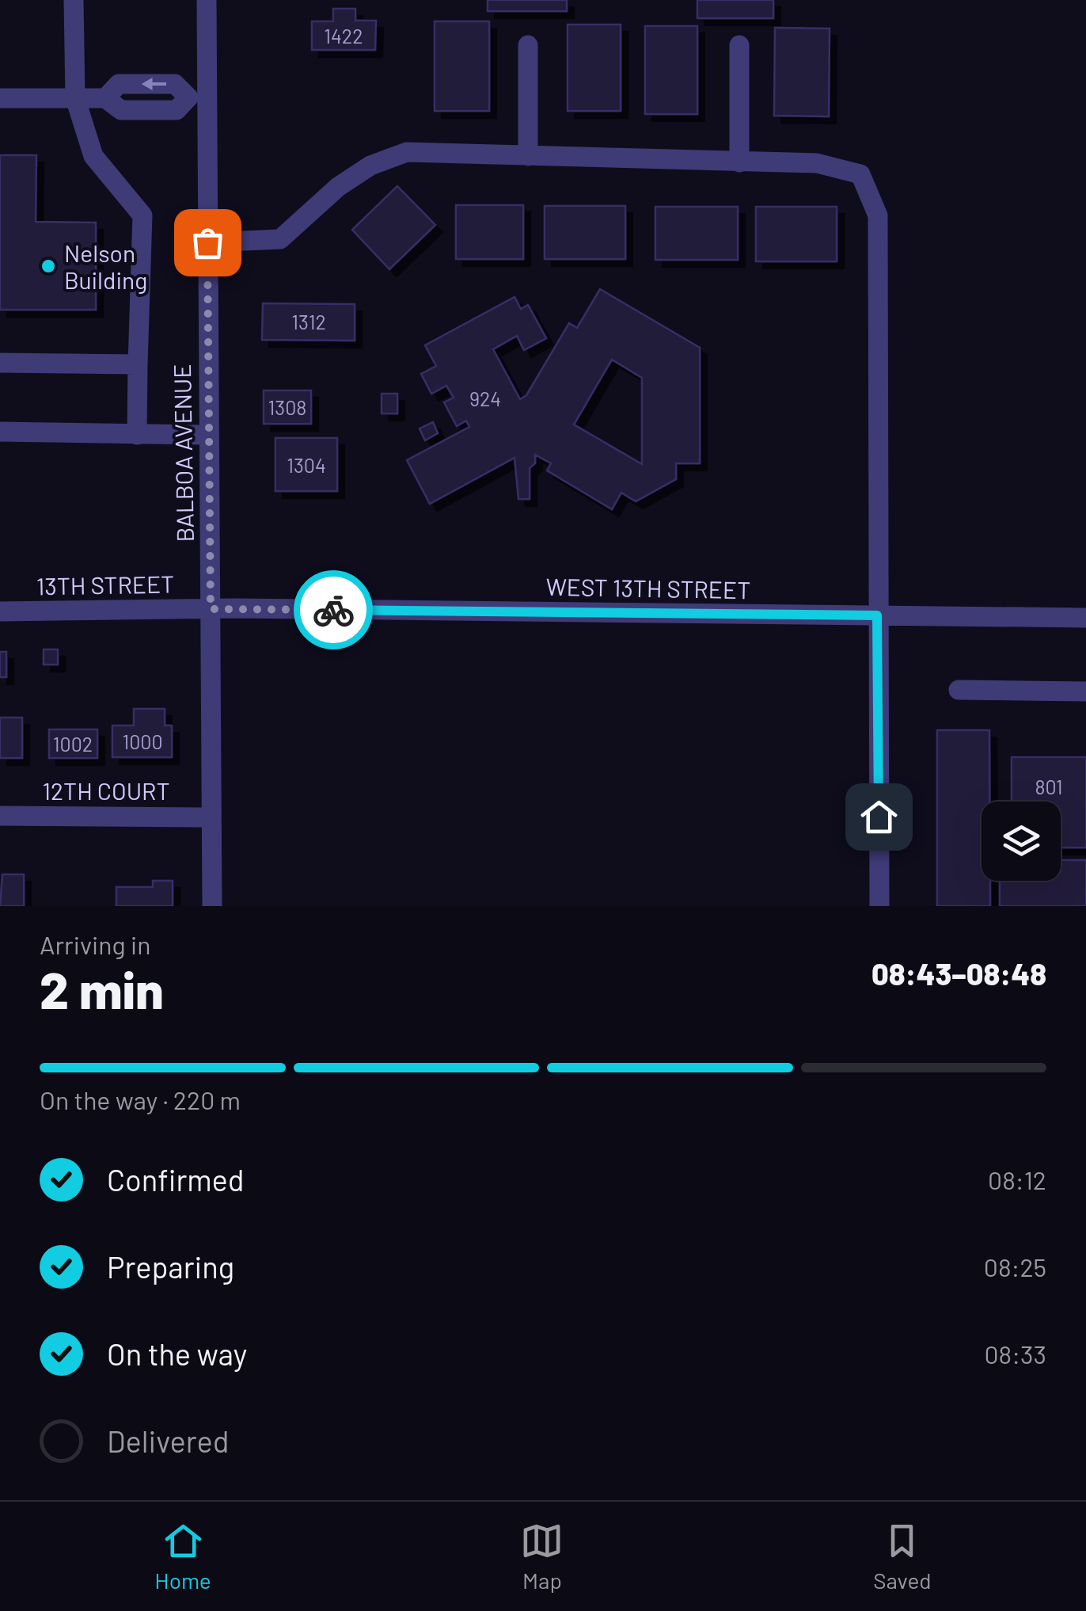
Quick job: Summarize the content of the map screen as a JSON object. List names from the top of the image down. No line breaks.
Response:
{"streets":{"street":["BALBOA AVENUE","13TH STREET","WEST 13TH STREET","12TH COURT"]},"crossings":[["BALBOA AVENUE","13TH STREET"],["BALBOA AVENUE","WEST 13TH STREET"],["BALBOA AVENUE","12TH COURT"],["13TH STREET","WEST 13TH STREET"]],"places":["Nelson Building"],"house_numbers":["1422","1312","924","1308","1304","1000","1002","801"],"page":{"heading":["2 min","Arriving in","08:43–08:48"],"bar":"On the way · 220 m","list":[["Confirmed","08:12"],["Preparing","08:25"],["On the way","08:33"],"Delivered"],"tabs":["Home","Map","Saved"]}}
